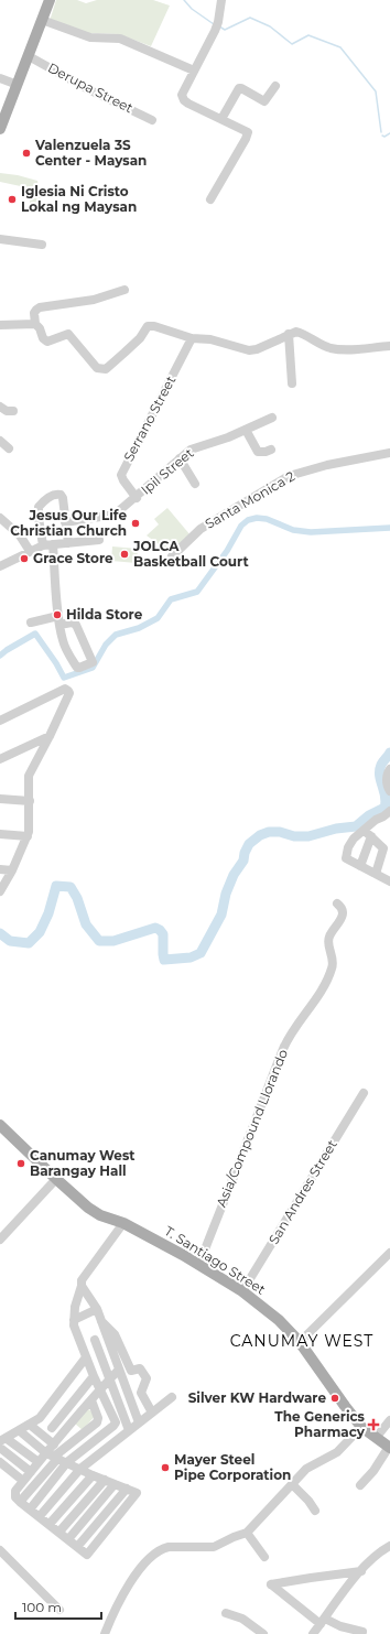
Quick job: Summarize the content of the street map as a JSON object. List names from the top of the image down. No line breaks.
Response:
{"streets":{"main road":["T. Santiago Street"],"street":["Derupa Street","Serrano Street","Ipil Street","Santa Monica 2","Asia/Compound Llorando","San Andres Street"]},"crossings":[["Serrano Street","Ipil Street"],["Asia/Compound Llorando","T. Santiago Street"],["San Andres Street","T. Santiago Street"]],"districts":["CANUMAY WEST"],"places":{"other":["Valenzuela 3S Center - Maysan","Iglesia Ni Cristo Lokal ng Maysan","Jesus Our Life Christian Church","JOLCA Basketball Court","Grace Store","Hilda Store","Canumay West Barangay Hall","Silver KW Hardware","Mayer Steel Pipe Corporation"],"health":["The Generics Pharmacy"]},"scale_bar":"100 m"}
